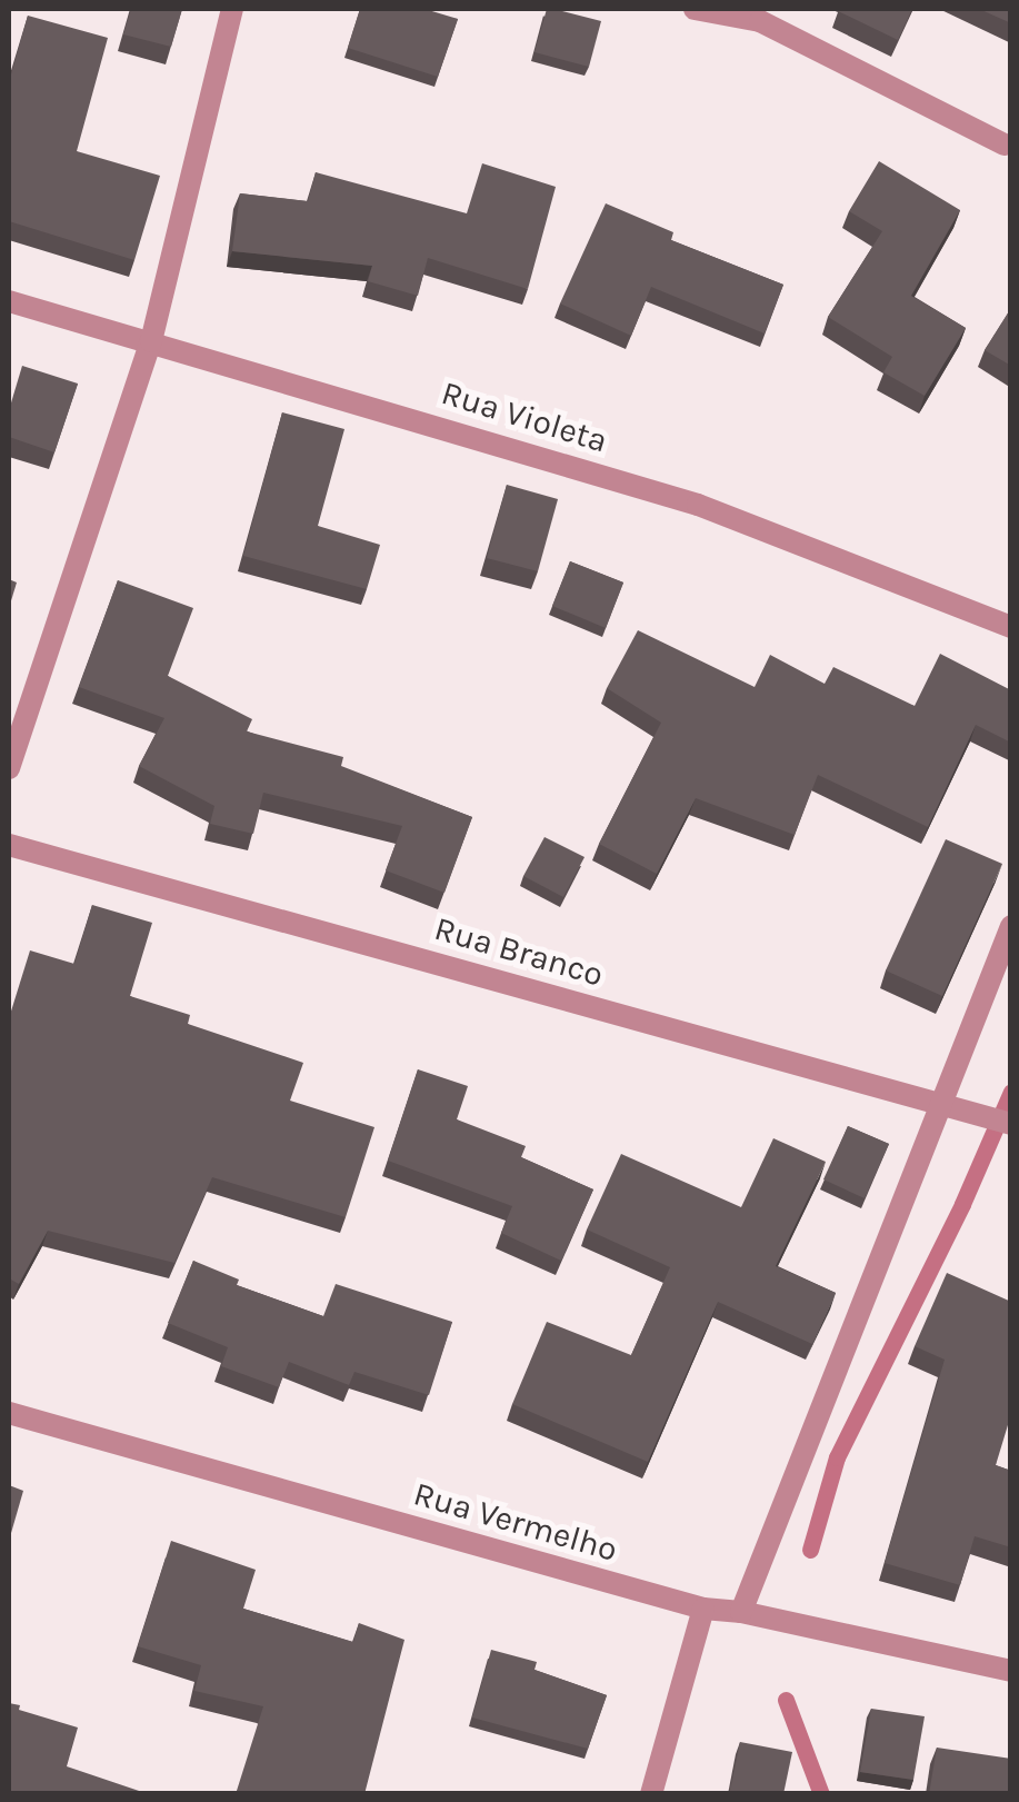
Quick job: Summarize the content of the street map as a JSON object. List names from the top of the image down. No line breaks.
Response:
{"streets":{"street":["Rua Violeta","Rua Branco","Rua Vermelho"]}}
